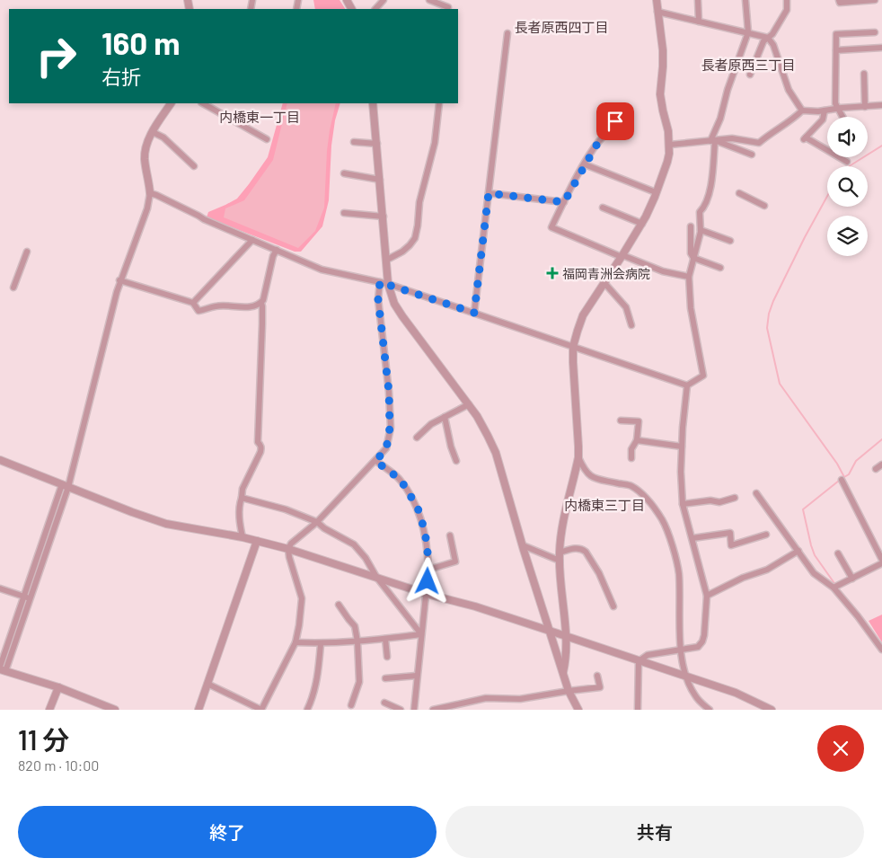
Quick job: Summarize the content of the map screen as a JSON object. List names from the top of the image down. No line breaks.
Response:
{"districts":["長者原西四丁目","長者原西三丁目","内橋東一丁目","内橋東三丁目"],"places":{"health":["福岡青洲会病院"]},"page":{"turn":["160 m","右折"],"heading":["11 分","820 m · 10:00"],"buttons":["終了","共有"]}}
